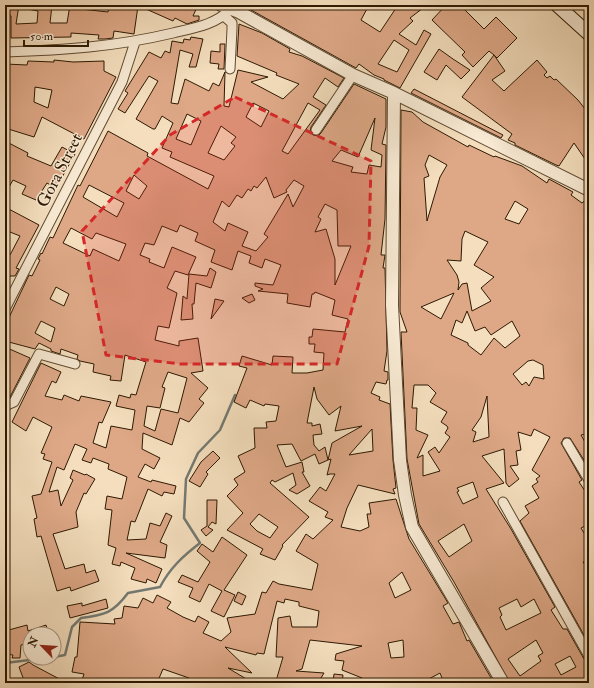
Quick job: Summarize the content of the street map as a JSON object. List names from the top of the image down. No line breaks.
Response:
{"streets":{"street":["Gora Street"]},"scale_bar":"50 m","north":"top left"}
